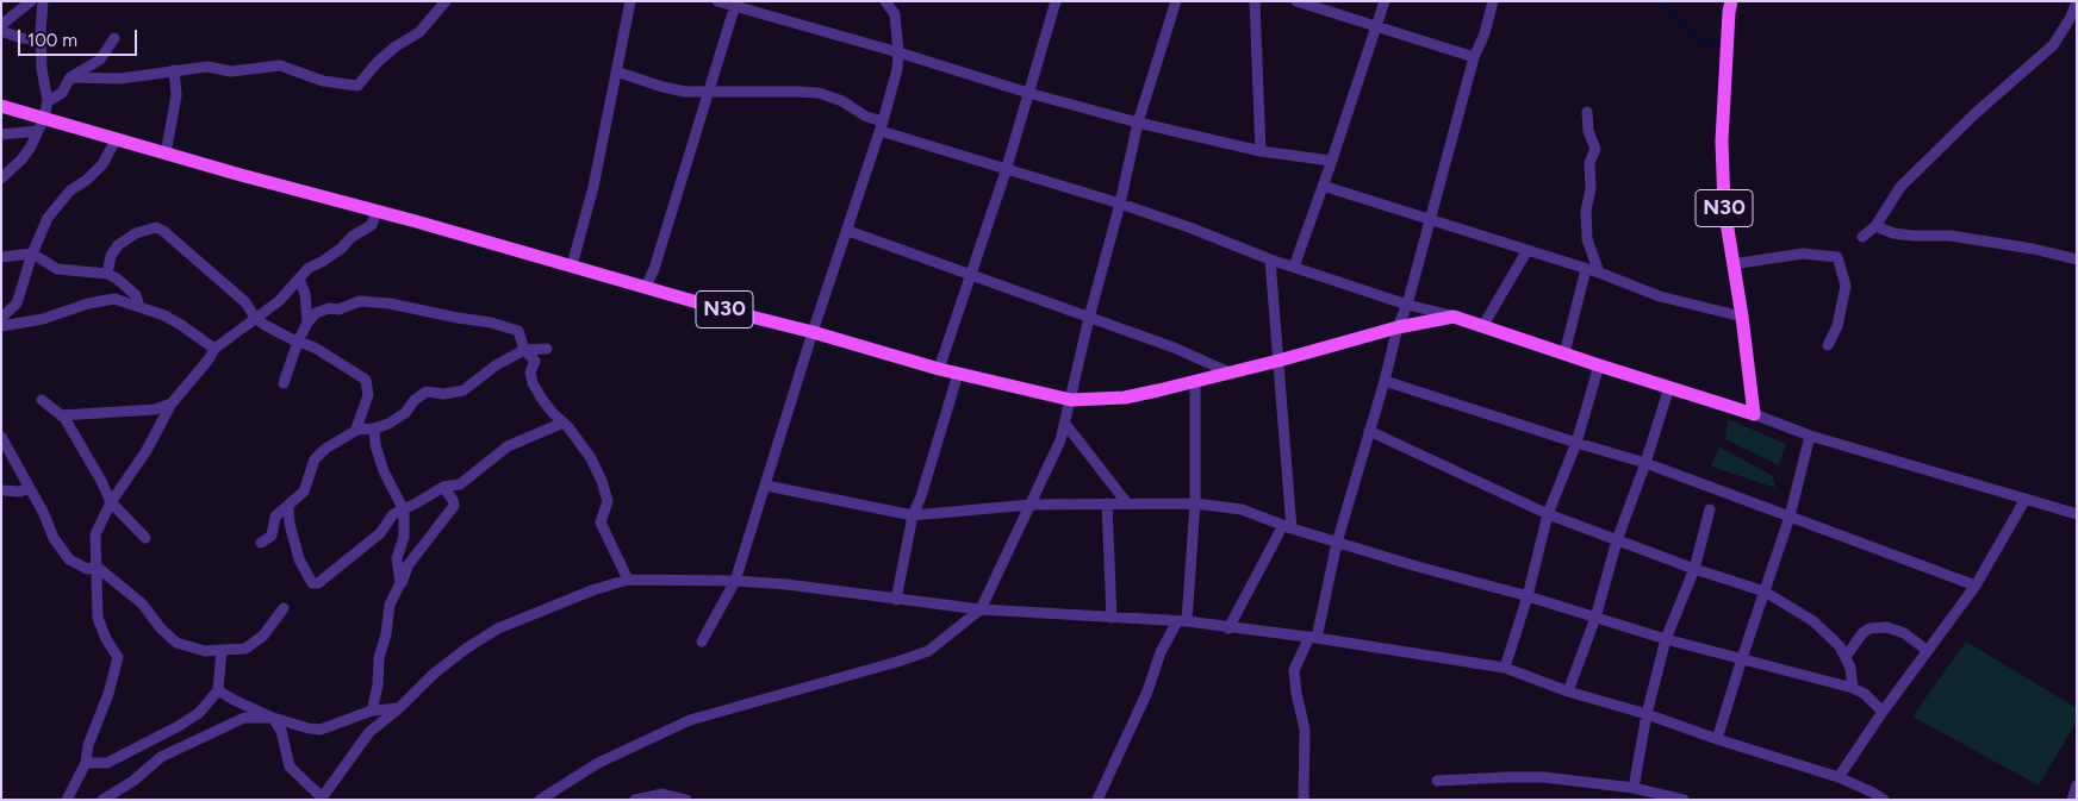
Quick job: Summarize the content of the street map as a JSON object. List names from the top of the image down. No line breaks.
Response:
{"streets":{"main road":["N30"]},"scale_bar":"100 m"}
